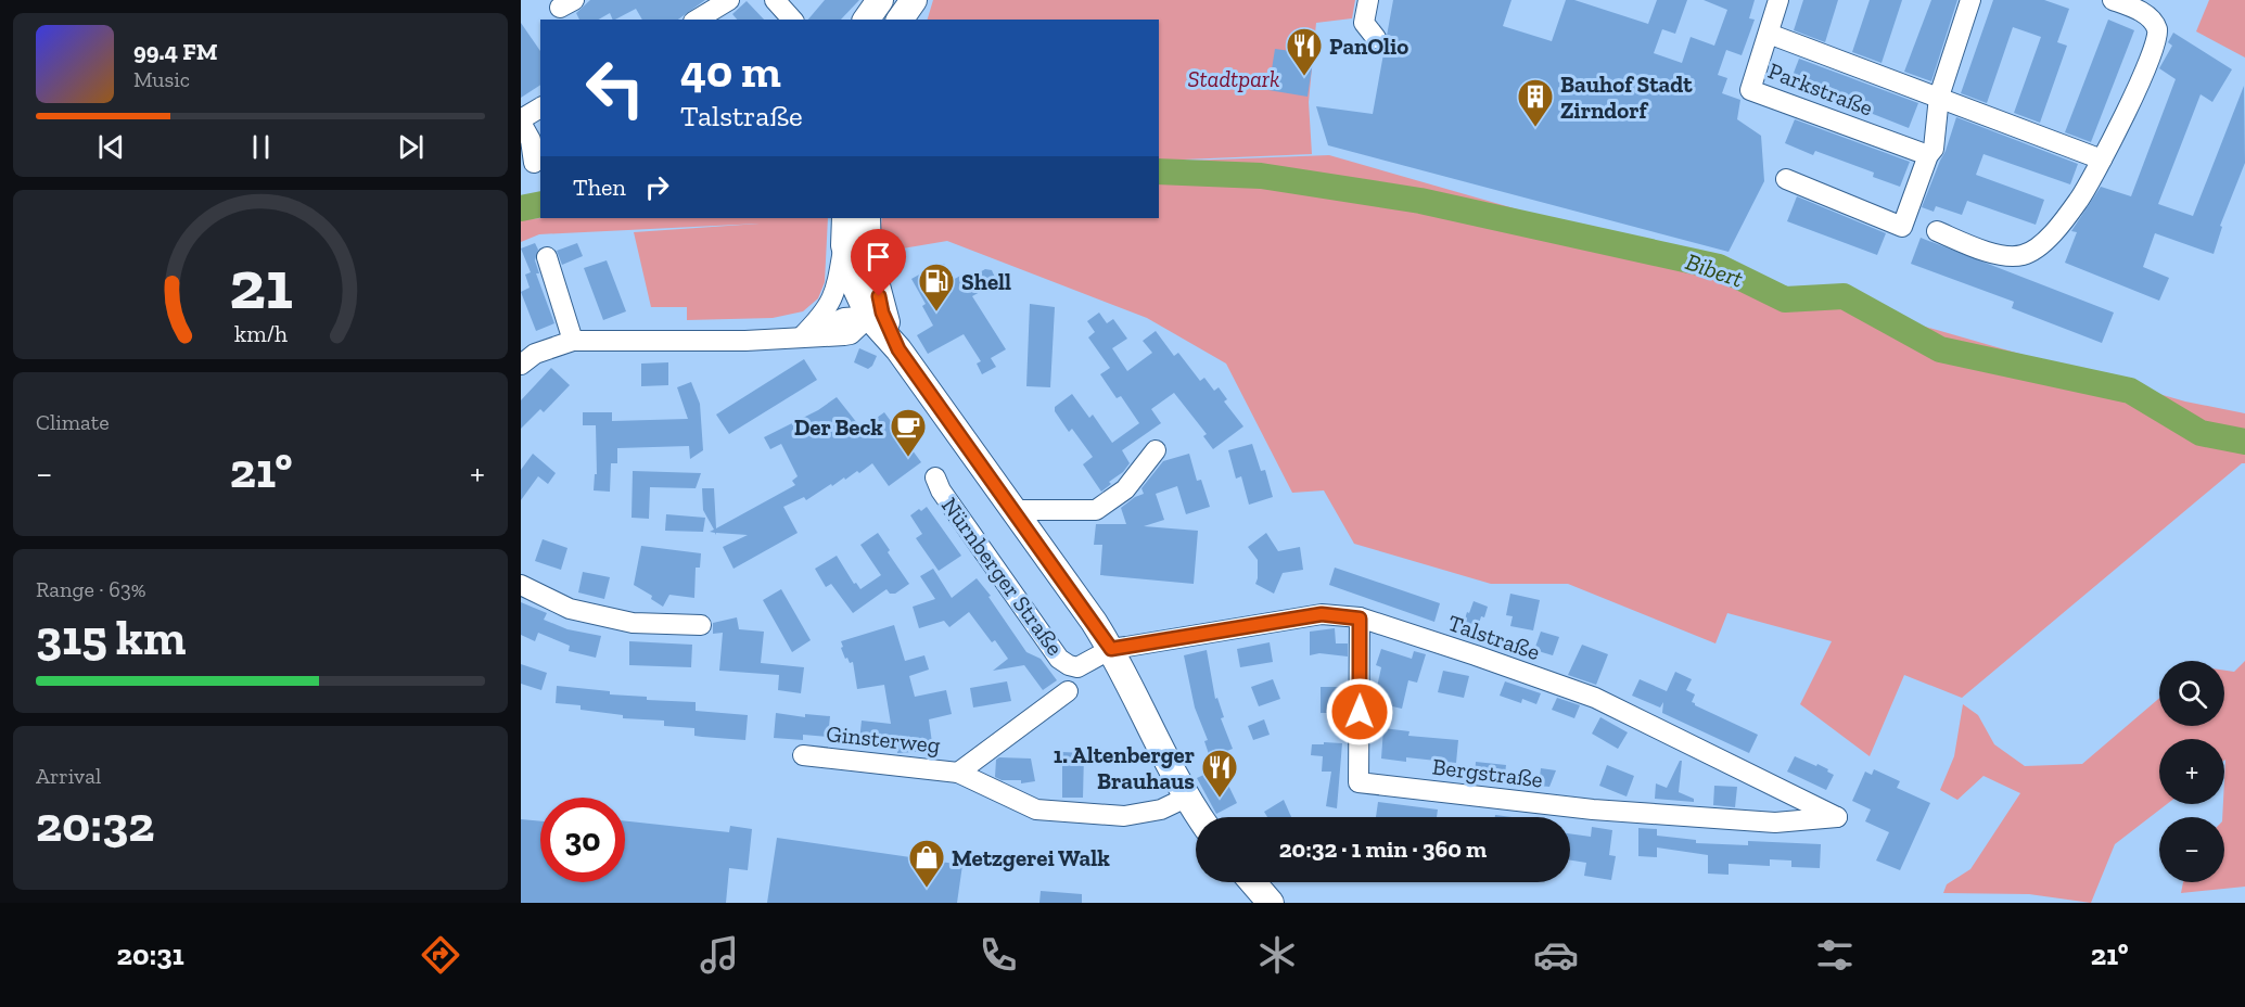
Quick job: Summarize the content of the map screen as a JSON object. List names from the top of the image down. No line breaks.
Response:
{"streets":{"main road":["Nürnberger Straße"],"street":["Parkstraße","Talstraße","Ginsterweg","Bergstraße"]},"crossings":[["Nürnberger Straße","Talstraße"],["Nürnberger Straße","Ginsterweg"],["Talstraße","Bergstraße"]],"water":["Bibert"],"parks":["Stadtpark"],"places":{"restaurant":["PanOlio","1. Altenberger Brauhaus"],"building":["Bauhof Stadt Zirndorf"],"fuel station":["Shell"],"cafe":["Der Beck"],"shop":["Metzgerei Walk"]},"page":{"turn":["40 m","Talstraße"],"song":["99.4 FM","Music"],"then":"Then","tile":["Climate",["Range · 63%","315 km"],["Arrival","20:32"]],"heat":["−","21°","+"],"map_buttons":["+","−"],"limit":"30","trip":"20:32 · 1 min · 360 m","tabs":["20:31","21°"],"gauge":["21","km/h"]}}
